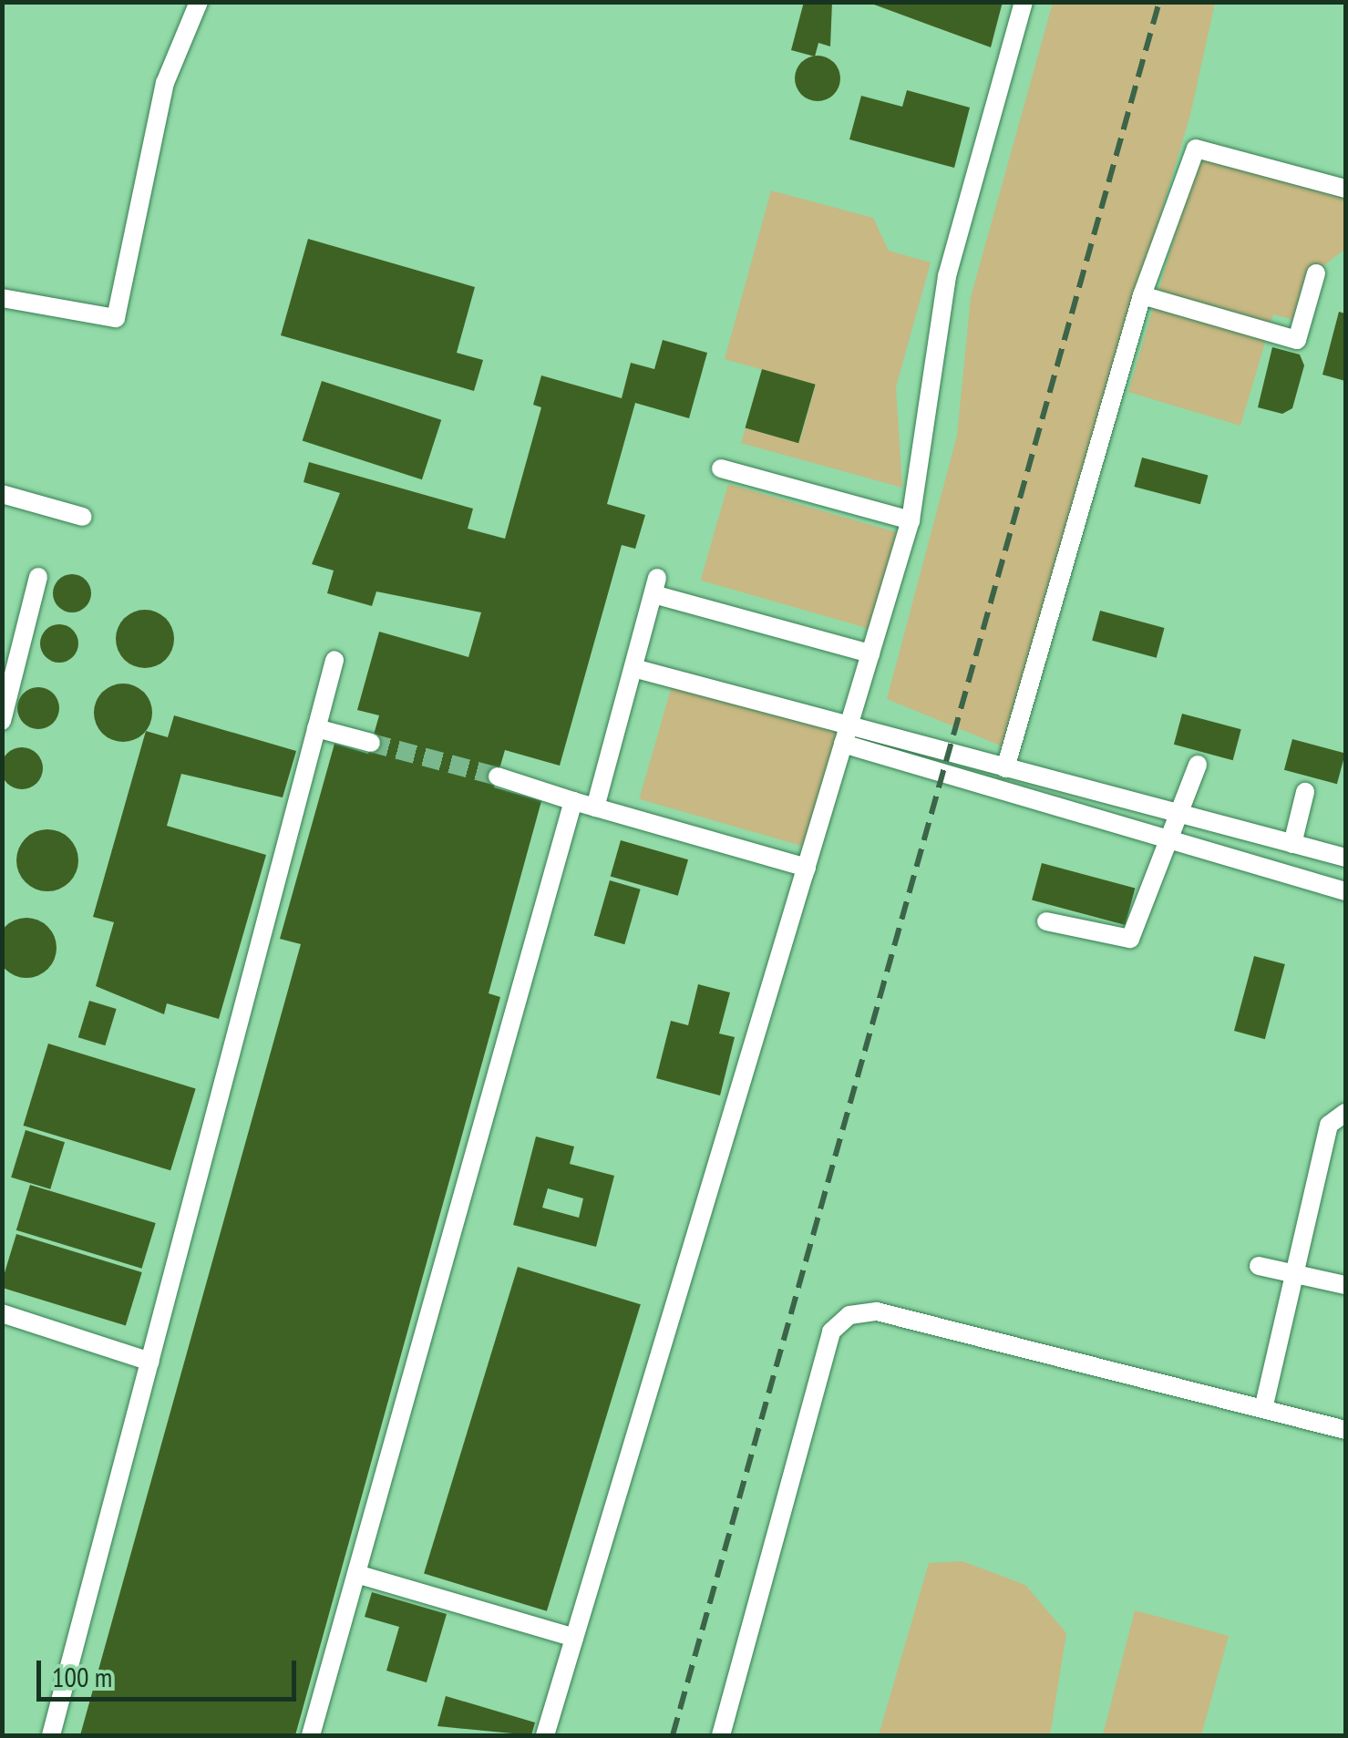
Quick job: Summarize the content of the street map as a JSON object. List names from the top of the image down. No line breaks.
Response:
{"scale_bar":"100 m"}
